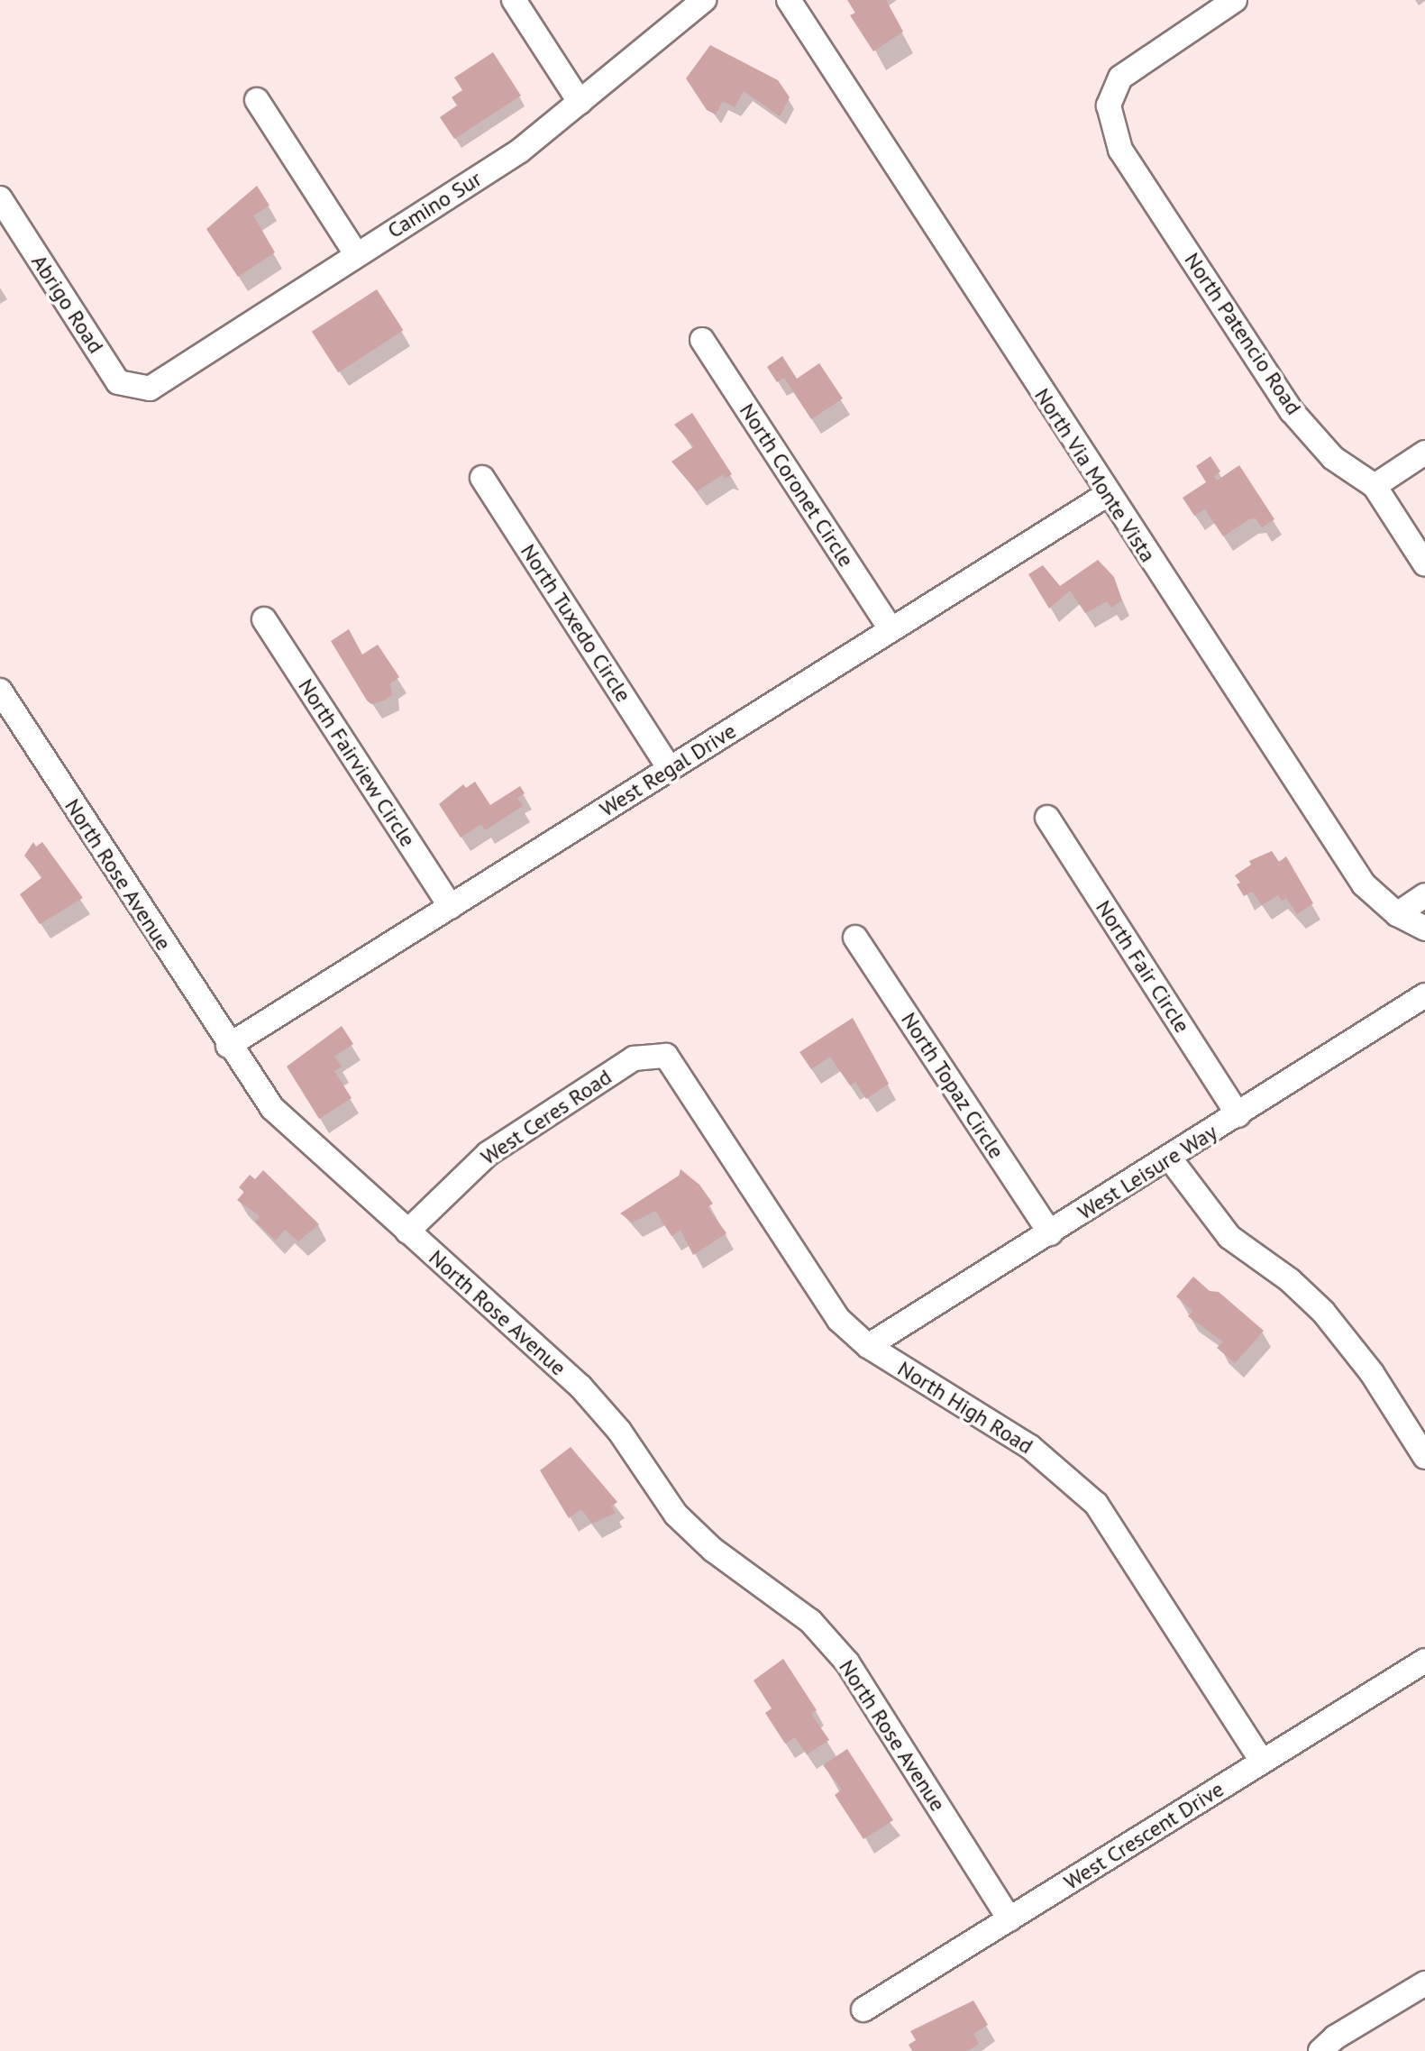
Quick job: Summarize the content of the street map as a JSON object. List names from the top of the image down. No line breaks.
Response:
{"streets":{"street":["Camino Sur","Abrigo Road","North Patencio Road","North Via Monte Vista","North Coronet Circle","North Tuxedo Circle","North Fairview Circle","West Regal Drive","North Rose Avenue","North Fair Circle","North Topaz Circle","West Ceres Road","West Leisure Way","North High Road","West Crescent Drive"]},"crossings":[["Camino Sur","Abrigo Road"],["North Via Monte Vista","West Regal Drive"],["North Coronet Circle","West Regal Drive"],["North Tuxedo Circle","West Regal Drive"],["North Fairview Circle","West Regal Drive"],["West Regal Drive","North Rose Avenue"],["North Rose Avenue","West Ceres Road"],["North Rose Avenue","West Crescent Drive"],["North Fair Circle","West Leisure Way"],["North Topaz Circle","West Leisure Way"],["West Ceres Road","North High Road"],["West Leisure Way","North High Road"],["North High Road","West Crescent Drive"]]}
